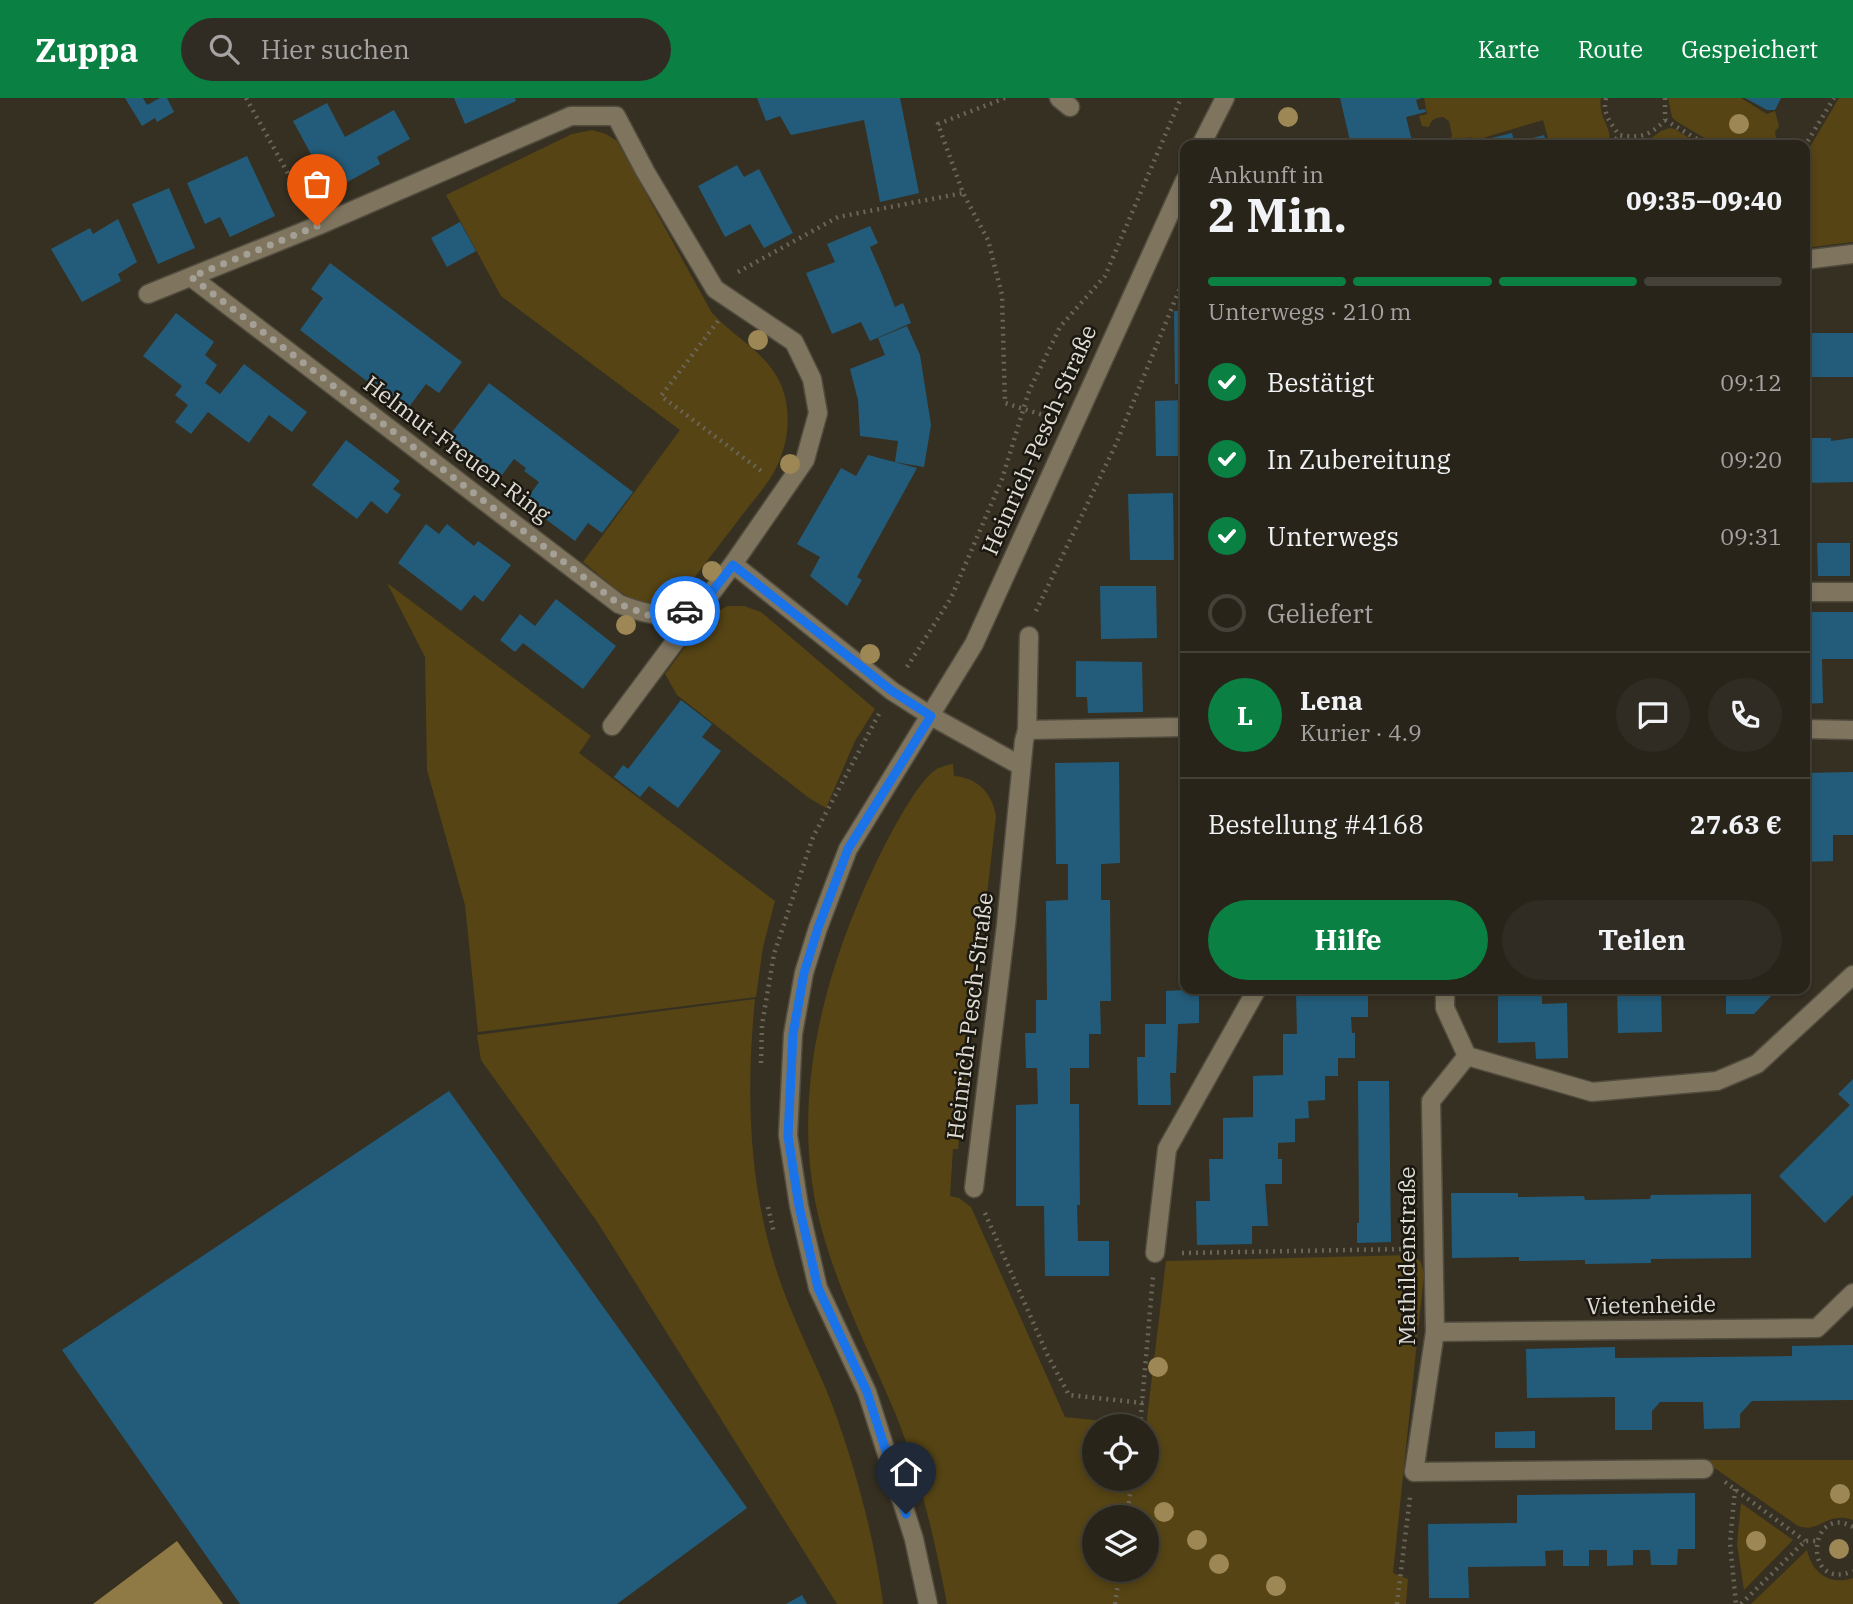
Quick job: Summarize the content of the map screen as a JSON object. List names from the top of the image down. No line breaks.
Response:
{"streets":{"street":["Heinrich-Pesch-Straße","Helmut-Freuen-Ring","Mathildenstraße","Vietenheide"]},"crossings":[["Mathildenstraße","Vietenheide"]],"page":{"header":"Zuppa","search":"Hier suchen","nav":["Karte","Route","Gespeichert"],"heading":["2 Min.","Ankunft in","09:35–09:40"],"panel":["Lena","Kurier · 4.9","Bestellung #4168","27.63 €"],"bar":"Unterwegs · 210 m","list":[["Bestätigt","09:12"],["In Zubereitung","09:20"],["Unterwegs","09:31"],"Geliefert"],"round":"L","buttons":["Hilfe","Teilen"]}}
